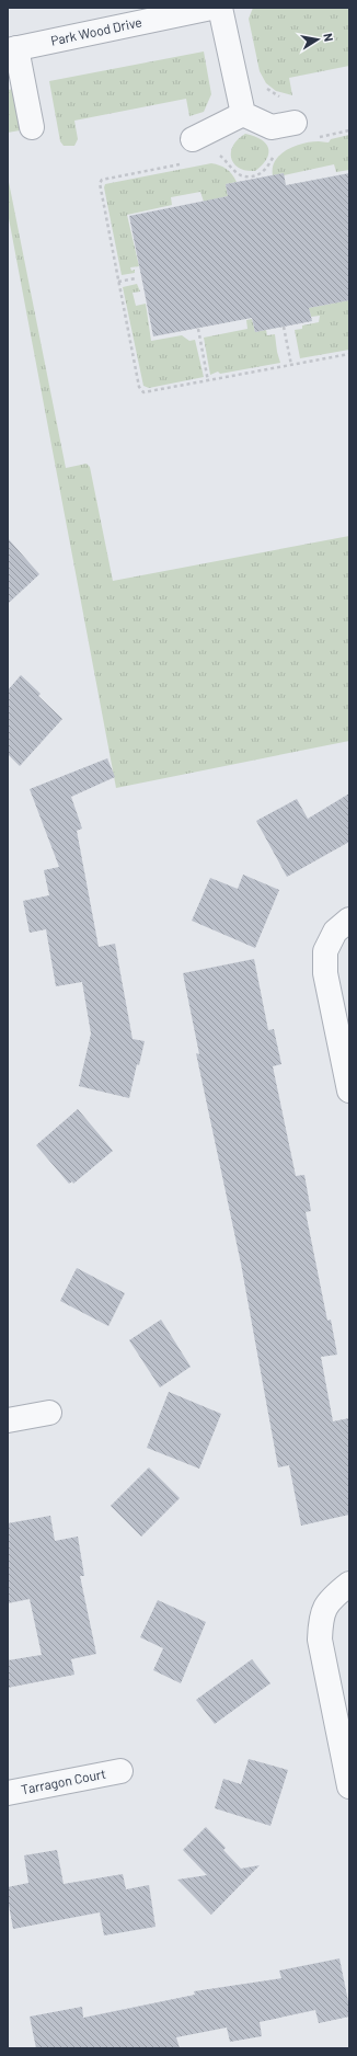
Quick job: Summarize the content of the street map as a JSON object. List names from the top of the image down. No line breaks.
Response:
{"streets":{"street":["Park Wood Drive","Tarragon Court"]},"north":"right"}
